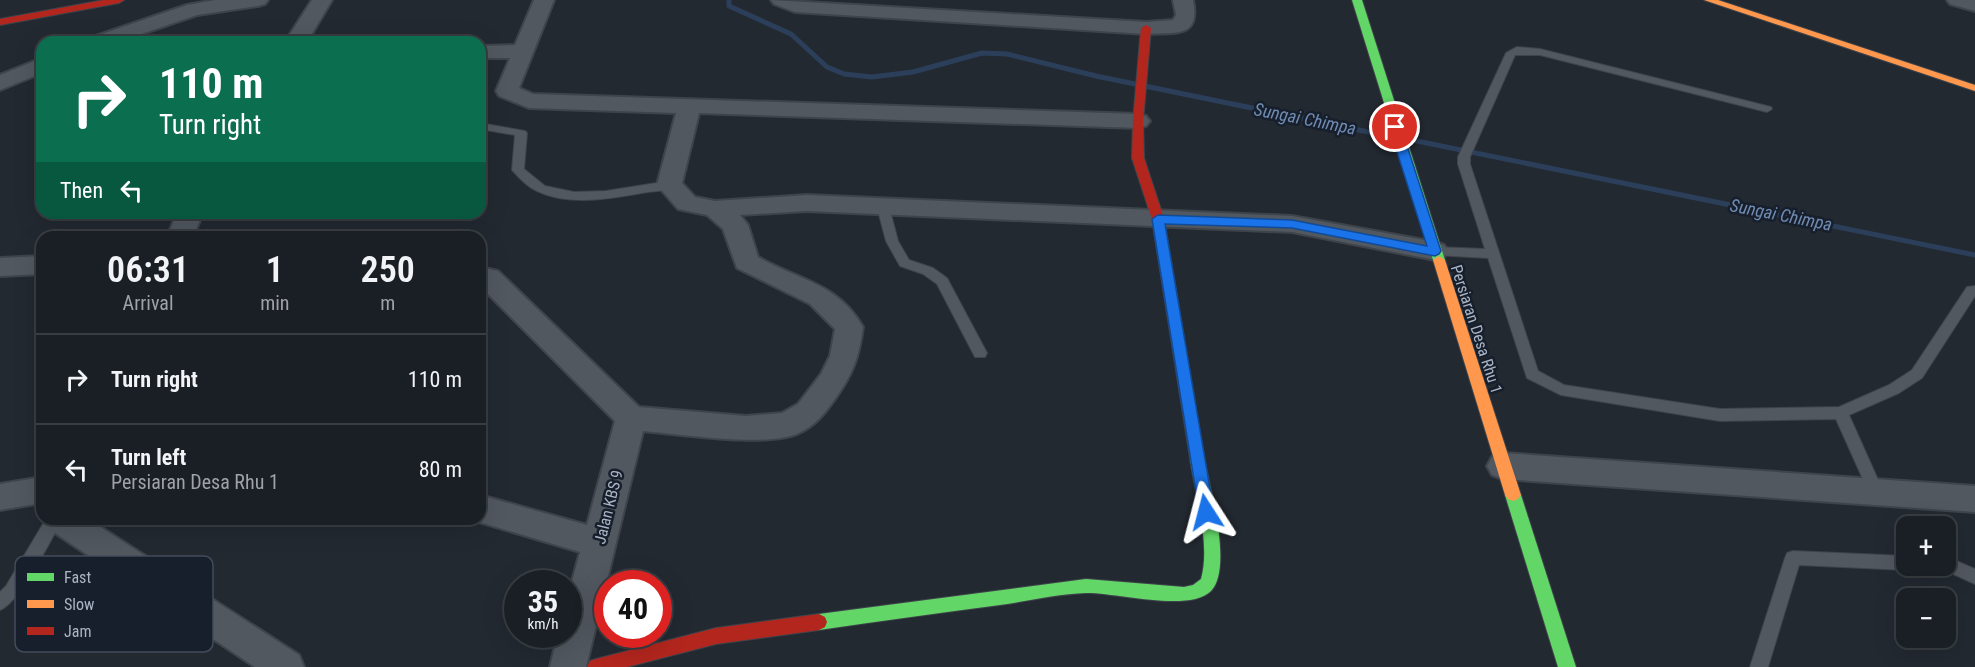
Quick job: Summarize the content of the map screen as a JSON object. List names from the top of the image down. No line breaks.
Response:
{"streets":{"street":["Persiaran Desa Rhu 1","Jalan KBS 9"]},"water":["Sungai Chimpa"],"legend":["Fast","Slow","Jam"],"page":{"turn":["110 m","Turn right"],"then":"Then","eta":["06:31","Arrival","1","min","250","m"],"list":[{"name":"Turn right","value":"110 m"},{"name":"Turn left","note":"Persiaran Desa Rhu 1","value":"80 m"}],"map_buttons":["+","−"],"speed":"35 km/h","limit":"40"}}
